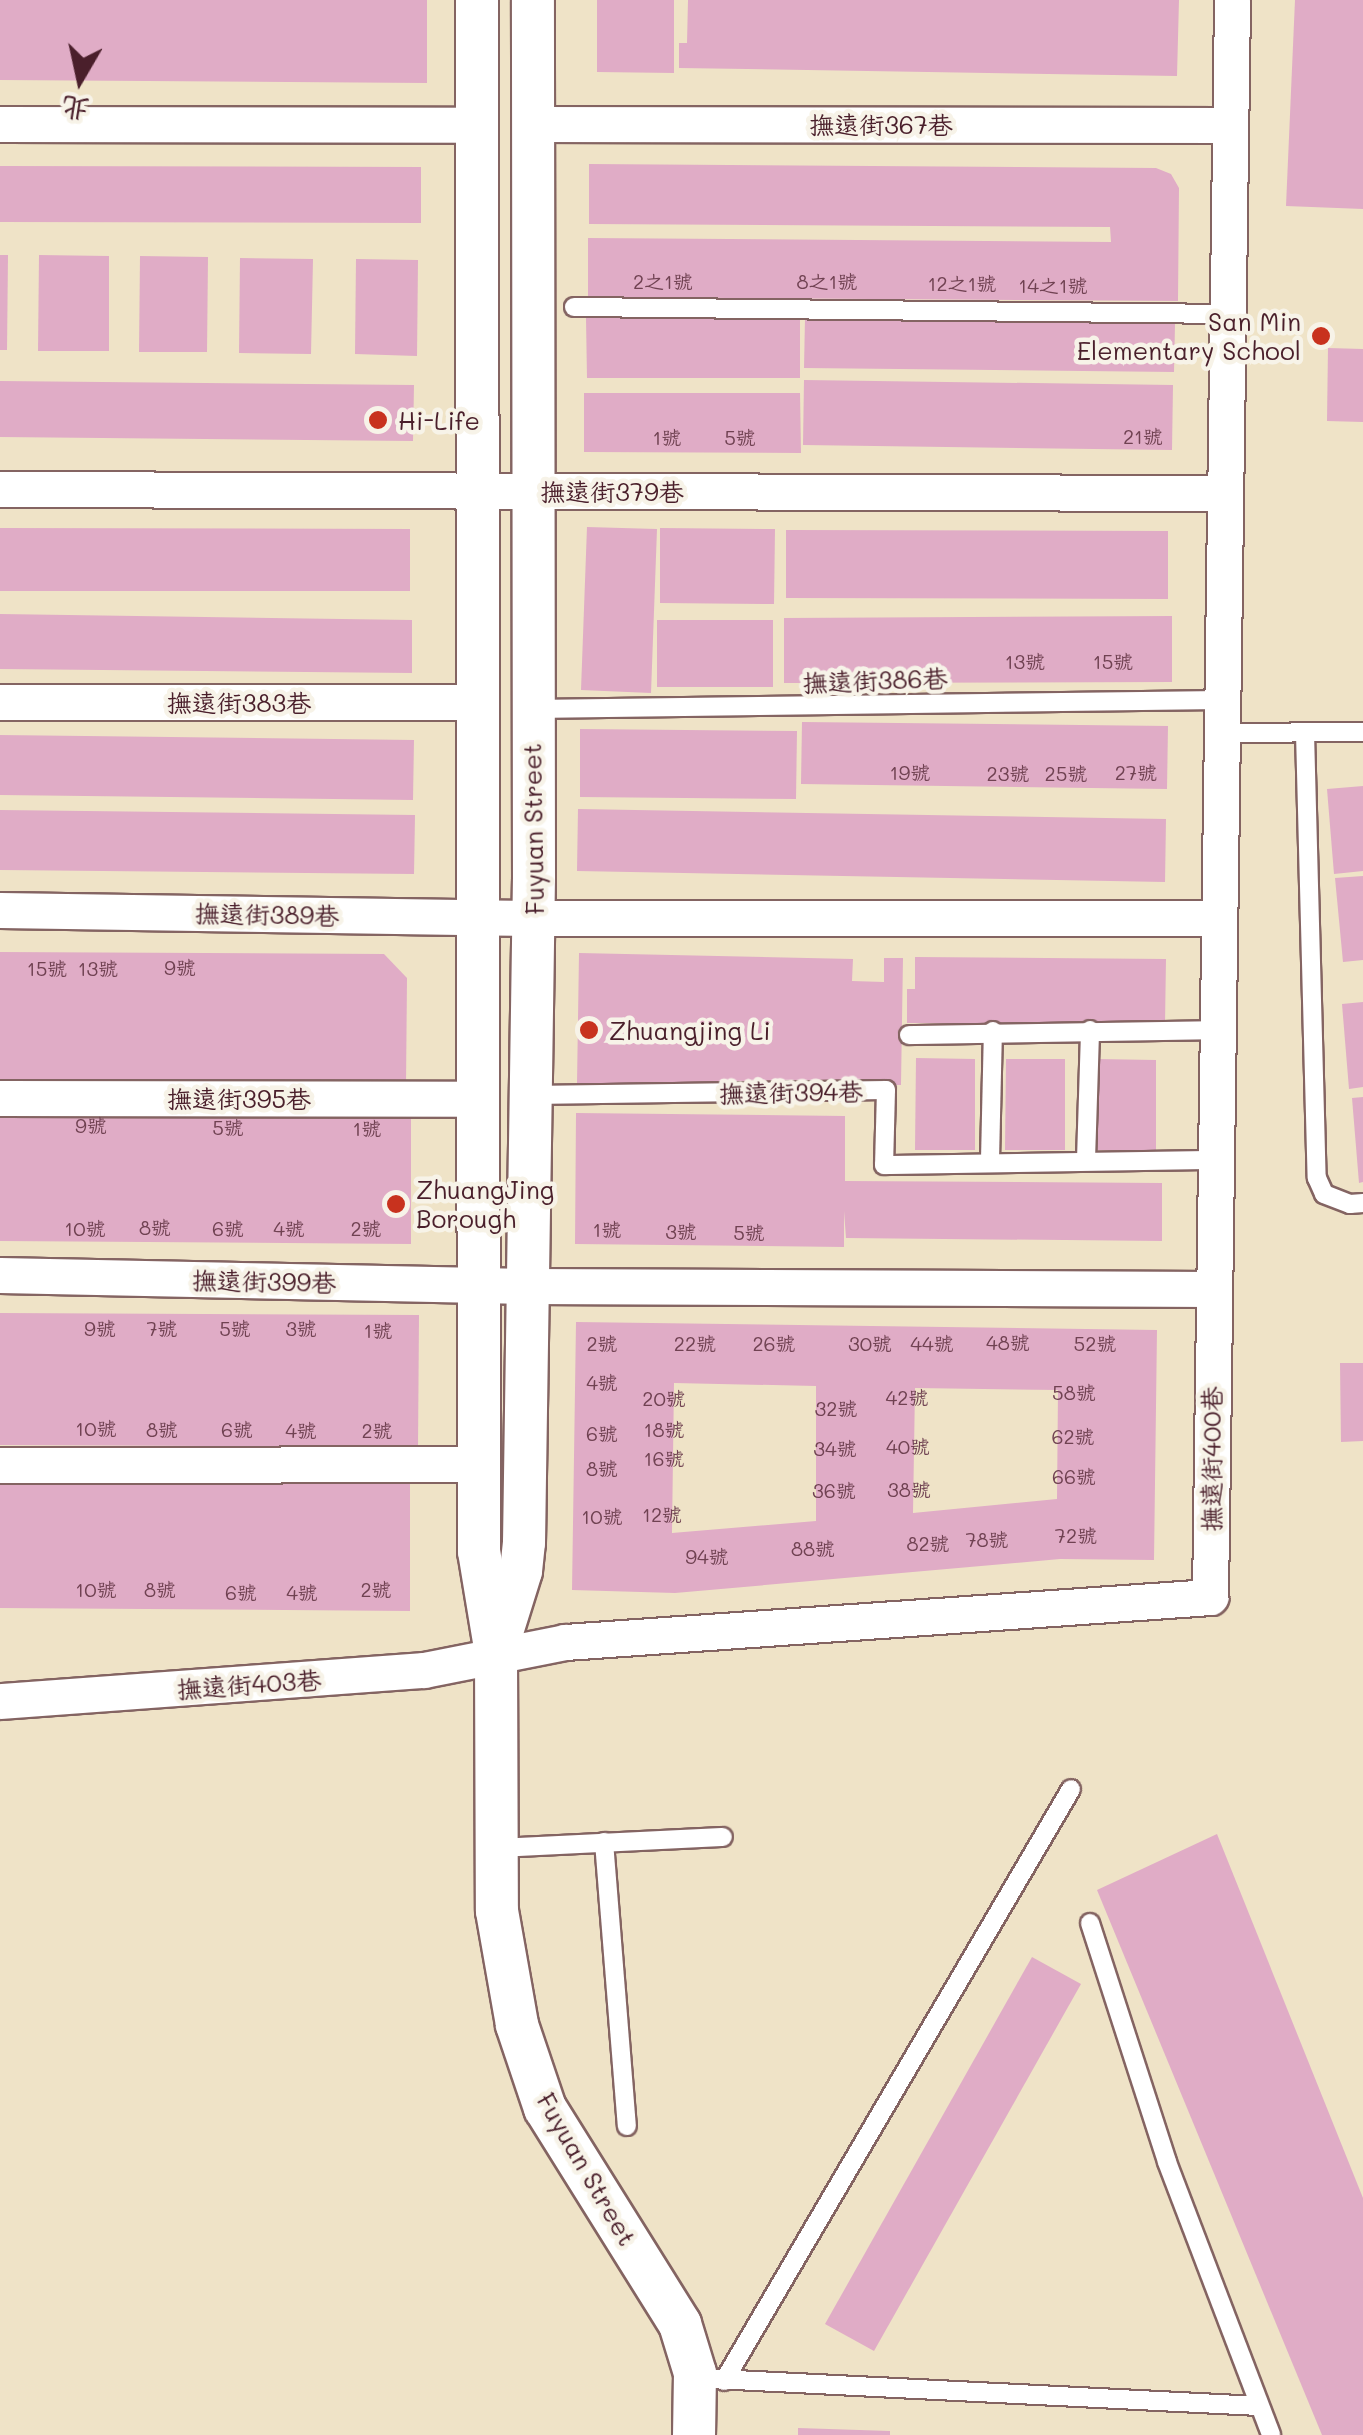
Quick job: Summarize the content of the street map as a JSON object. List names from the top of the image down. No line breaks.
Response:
{"streets":{"street":["撫遠街367巷","撫遠街379巷","撫遠街383巷","Fuyuan Street","撫遠街389巷","撫遠街395巷","撫遠街399巷","撫遠街400巷","撫遠街403巷"],"lane":["撫遠街386巷","撫遠街394巷"]},"crossings":[["撫遠街367巷","Fuyuan Street"],["撫遠街379巷","Fuyuan Street"],["撫遠街386巷","Fuyuan Street"],["撫遠街383巷","Fuyuan Street"],["Fuyuan Street","撫遠街389巷"],["Fuyuan Street","撫遠街394巷"],["Fuyuan Street","撫遠街395巷"],["Fuyuan Street","撫遠街399巷"],["Fuyuan Street","撫遠街400巷"],["Fuyuan Street","撫遠街403巷"],["撫遠街400巷","撫遠街403巷"]],"places":["San Min Elementary School","Hi-Life","Zhuangjing Li","ZhuangJing Borough"],"house_numbers":["2之1號","8之1號","12之1號","14之1號","21號","1號","5號","13號","15號","19號","27號","23號","25號","9號","15號","13號","9號","5號","1號","8號","10號","6號","4號","2號","1號","3號","5號","9號","7號","5號","3號","1號","48號","2號","22號","26號","30號","44號","52號","4號","58號","42號","20號","32號","10號","8號","6號","18號","4號","2號","6號","62號","40號","34號","16號","8號","66號","38號","36號","12號","10號","72號","78號","82號","88號","94號","10號","8號","2號","6號","4號"],"north":"bottom"}
